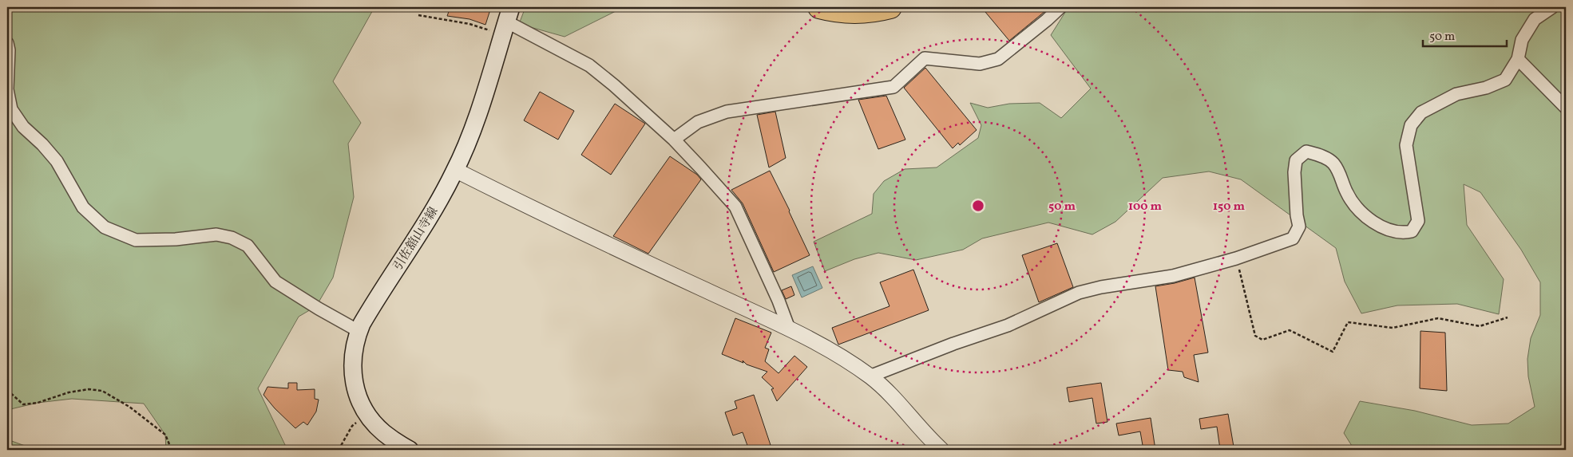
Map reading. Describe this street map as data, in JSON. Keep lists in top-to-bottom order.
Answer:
{
  "streets": {
    "main road": ["引佐舘山寺線"]
  },
  "scale_bar": "50 m",
  "rings": ["50 m", "100 m", "150 m"]
}
